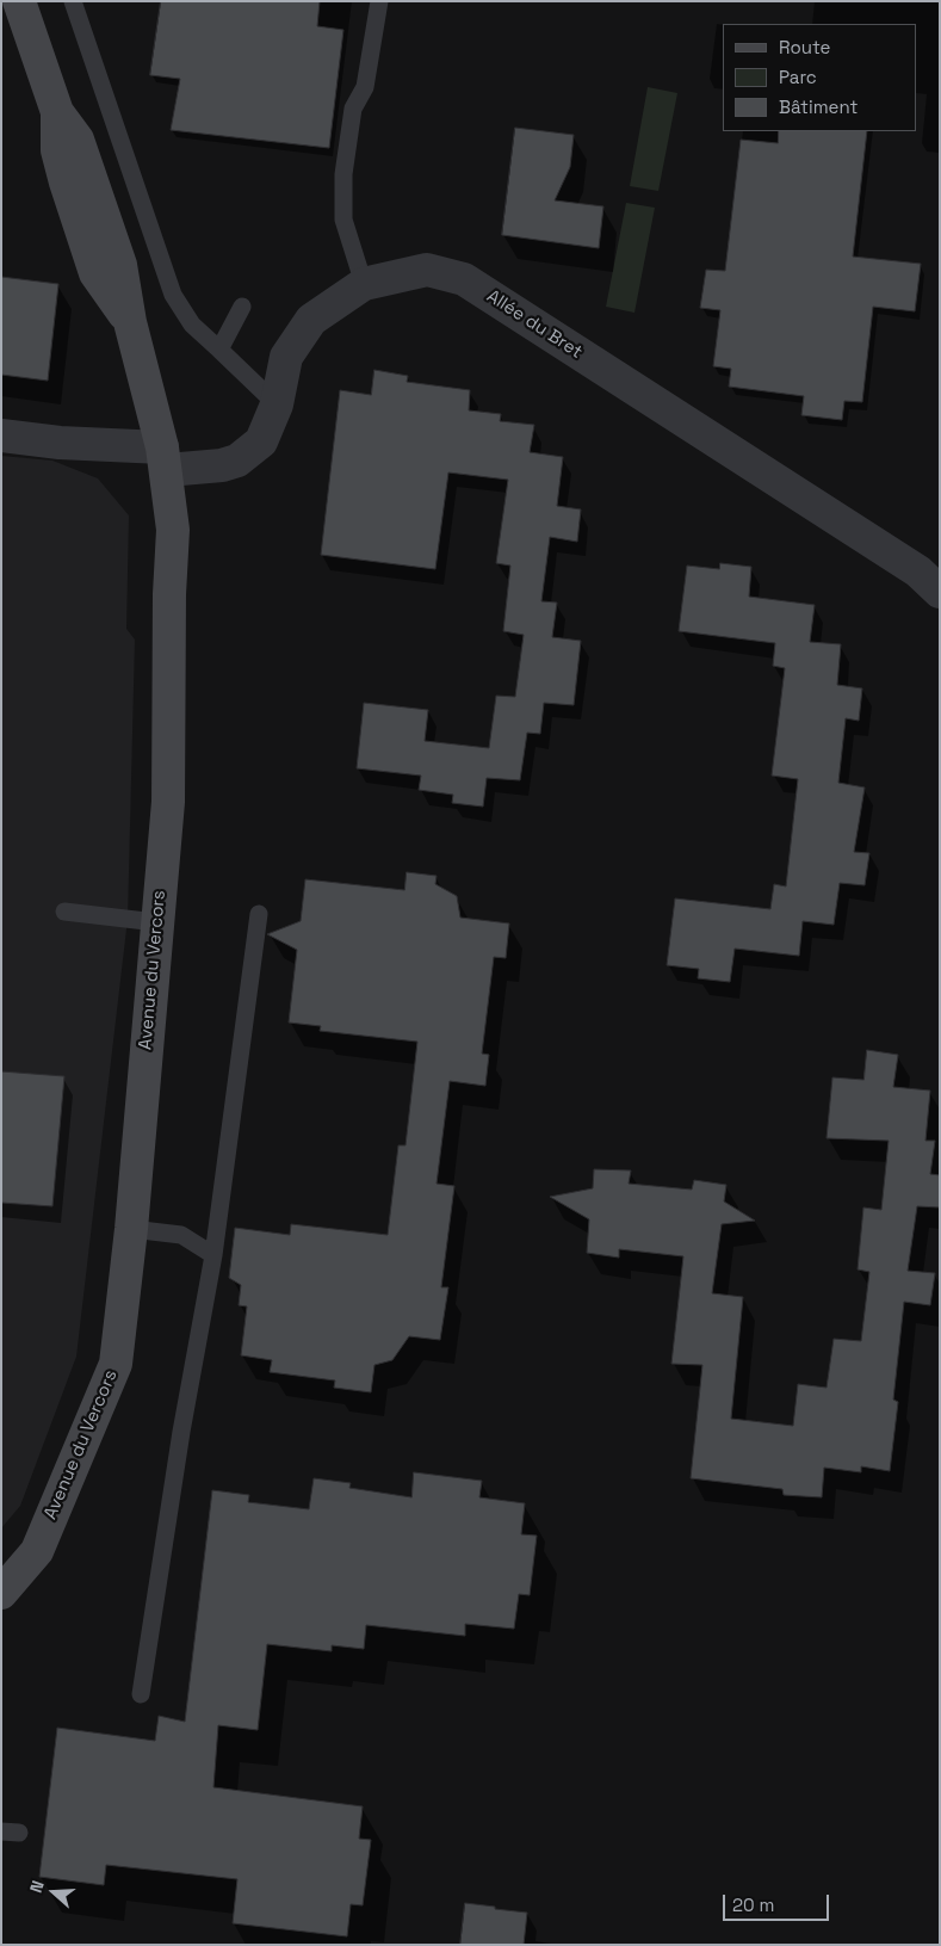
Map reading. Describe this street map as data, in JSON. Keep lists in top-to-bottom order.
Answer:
{
  "streets": {
    "street": ["Allée du Bret", "Avenue du Vercors"]
  },
  "crossings": [
    ["Allée du Bret", "Avenue du Vercors"]
  ],
  "legend": ["Route", "Parc", "Bâtiment"],
  "scale_bar": "20 m",
  "north": "left"
}
